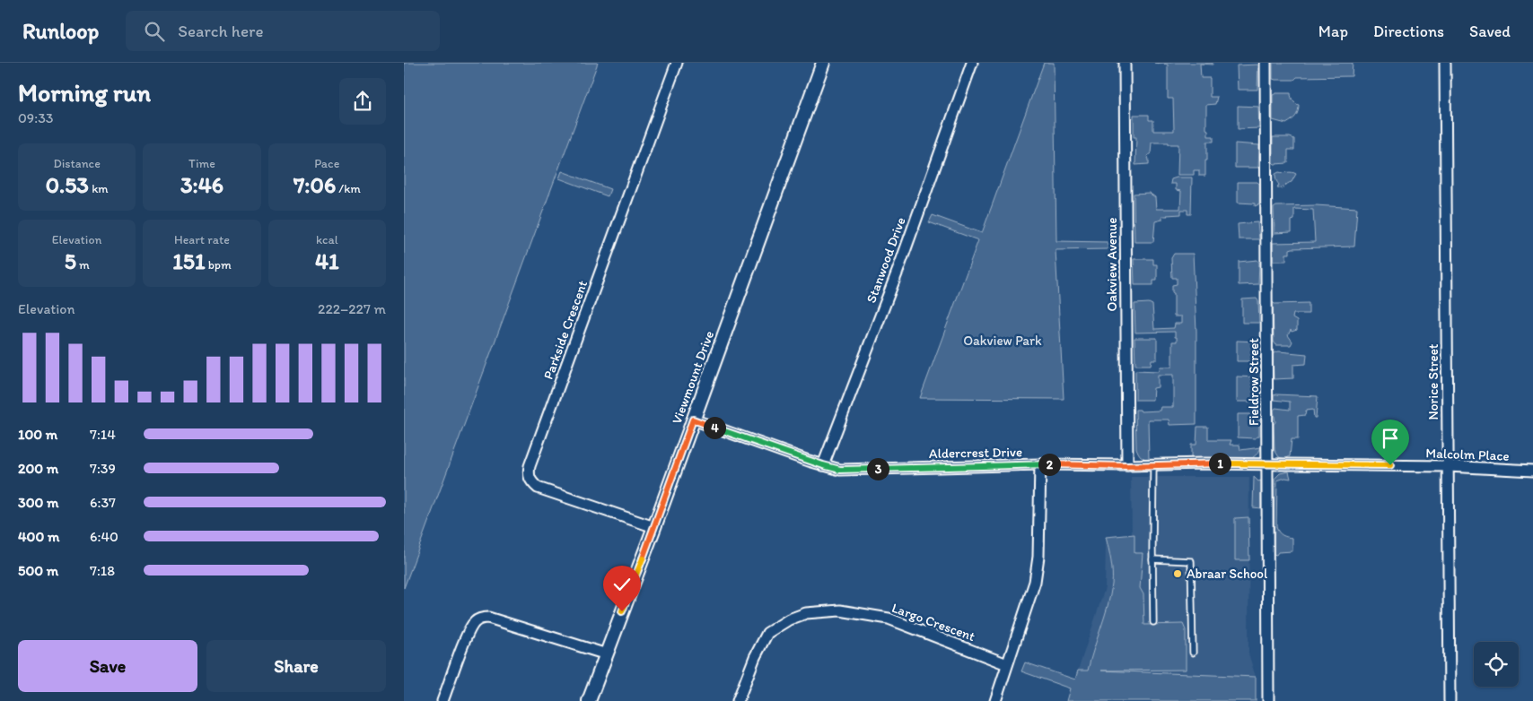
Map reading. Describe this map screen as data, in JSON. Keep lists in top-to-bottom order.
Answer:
{
  "streets": {
    "street": [
      "Stanwood Drive",
      "Oakview Avenue",
      "Parkside Crescent",
      "Viewmount Drive",
      "Fieldrow Street",
      "Norice Street",
      "Aldercrest Drive",
      "Malcolm Place",
      "Largo Crescent"
    ]
  },
  "crossings": [
    ["Stanwood Drive", "Aldercrest Drive"],
    ["Oakview Avenue", "Aldercrest Drive"],
    ["Parkside Crescent", "Viewmount Drive"],
    ["Viewmount Drive", "Aldercrest Drive"],
    ["Fieldrow Street", "Aldercrest Drive"],
    ["Fieldrow Street", "Malcolm Place"],
    ["Norice Street", "Malcolm Place"],
    ["Aldercrest Drive", "Malcolm Place"]
  ],
  "parks": ["Oakview Park"],
  "places": ["Abraar School"],
  "page": {
    "header": "Runloop",
    "search": "Search here",
    "nav": ["Map", "Directions", "Saved"],
    "heading": ["Morning run", "09:33"],
    "stats": [
      ["Distance", "0.53 km"],
      ["Time", "3:46"],
      ["Pace", "7:06 /km"],
      ["Elevation", "5 m"],
      ["Heart rate", "151 bpm"],
      ["kcal", "41"]
    ],
    "chart": ["Elevation", "222–227 m"],
    "list": [
      {
        "name": "100 m",
        "note": "7:14"
      },
      {
        "name": "200 m",
        "note": "7:39"
      },
      {
        "name": "300 m",
        "note": "6:37"
      },
      {
        "name": "400 m",
        "note": "6:40"
      },
      {
        "name": "500 m",
        "note": "7:18"
      }
    ],
    "pins": [
      "4",
      "1",
      "2",
      "3"
    ],
    "buttons": ["Save", "Share"]
  }
}
